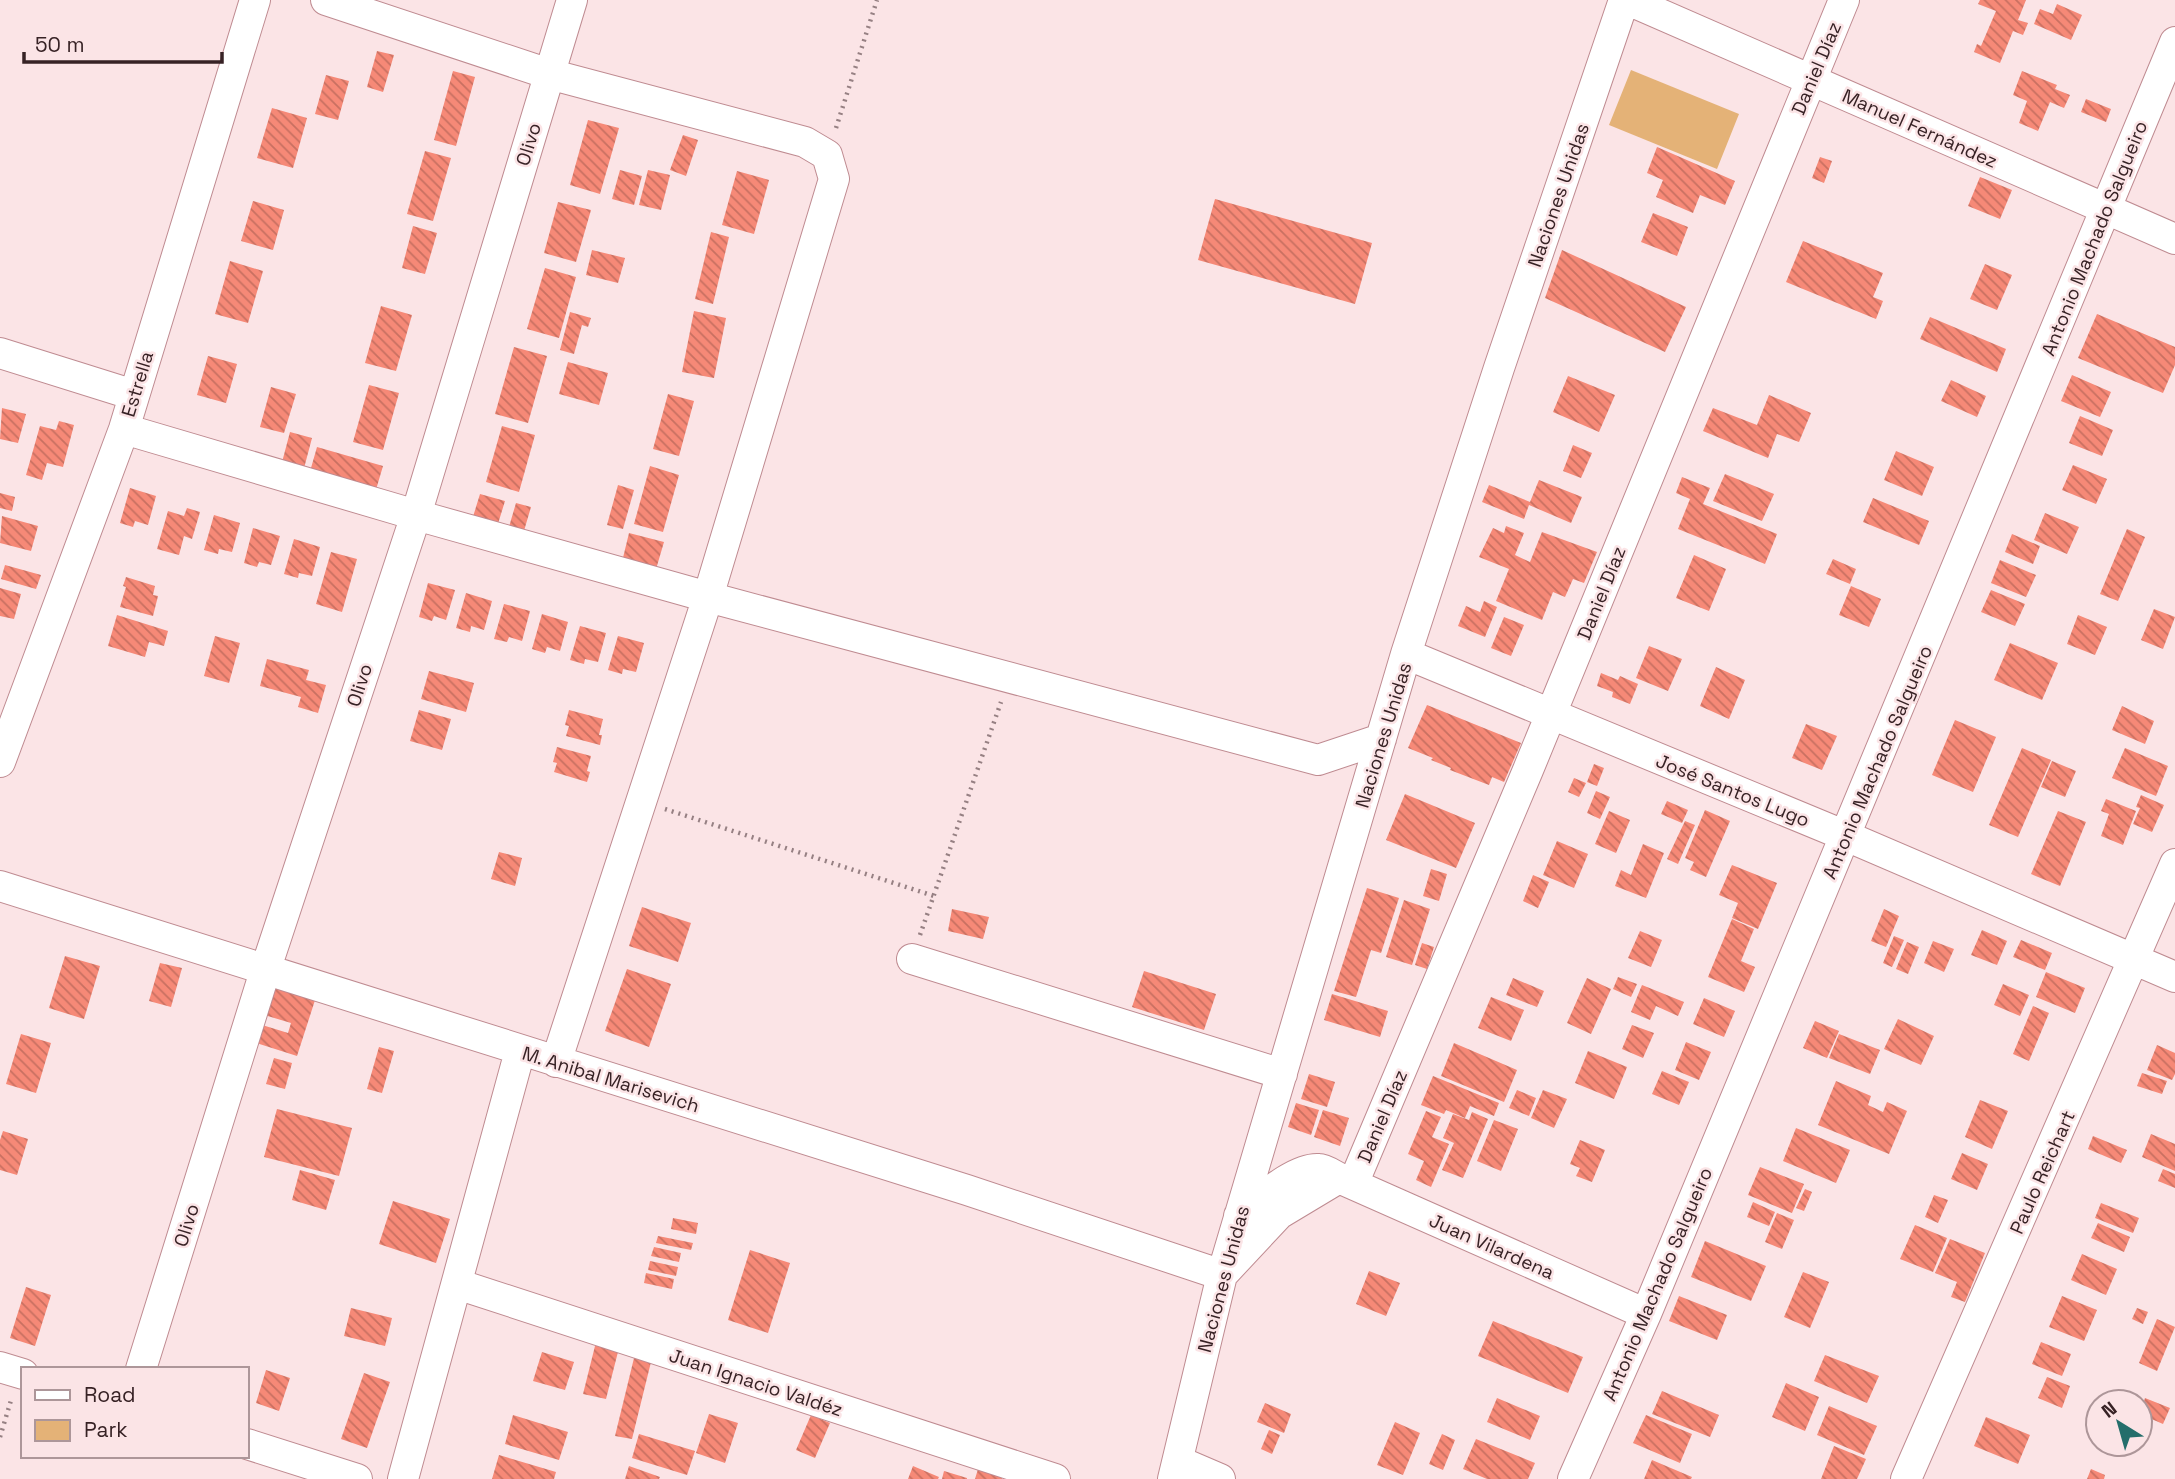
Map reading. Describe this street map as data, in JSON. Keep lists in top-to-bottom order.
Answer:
{
  "streets": {
    "street": [
      "Daniel Díaz",
      "Manuel Fernández",
      "Olivo",
      "Naciones Unidas",
      "Antonio Machado Salgueiro",
      "Estrella",
      "José Santos Lugo",
      "M. Anibal Marisevich",
      "Paulo Reichart",
      "Juan Vilardena",
      "Juan Ignacio Valdéz"
    ]
  },
  "crossings": [
    ["Daniel Díaz", "Manuel Fernández"],
    ["Daniel Díaz", "José Santos Lugo"],
    ["Daniel Díaz", "Juan Vilardena"],
    ["Manuel Fernández", "Naciones Unidas"],
    ["Manuel Fernández", "Antonio Machado Salgueiro"],
    ["Olivo", "M. Anibal Marisevich"],
    ["Naciones Unidas", "José Santos Lugo"],
    ["Naciones Unidas", "M. Anibal Marisevich"],
    ["Naciones Unidas", "Juan Vilardena"],
    ["Antonio Machado Salgueiro", "José Santos Lugo"],
    ["Antonio Machado Salgueiro", "Juan Vilardena"],
    ["José Santos Lugo", "Paulo Reichart"]
  ],
  "legend": ["Road", "Park"],
  "scale_bar": "50 m",
  "north": "top left"
}
